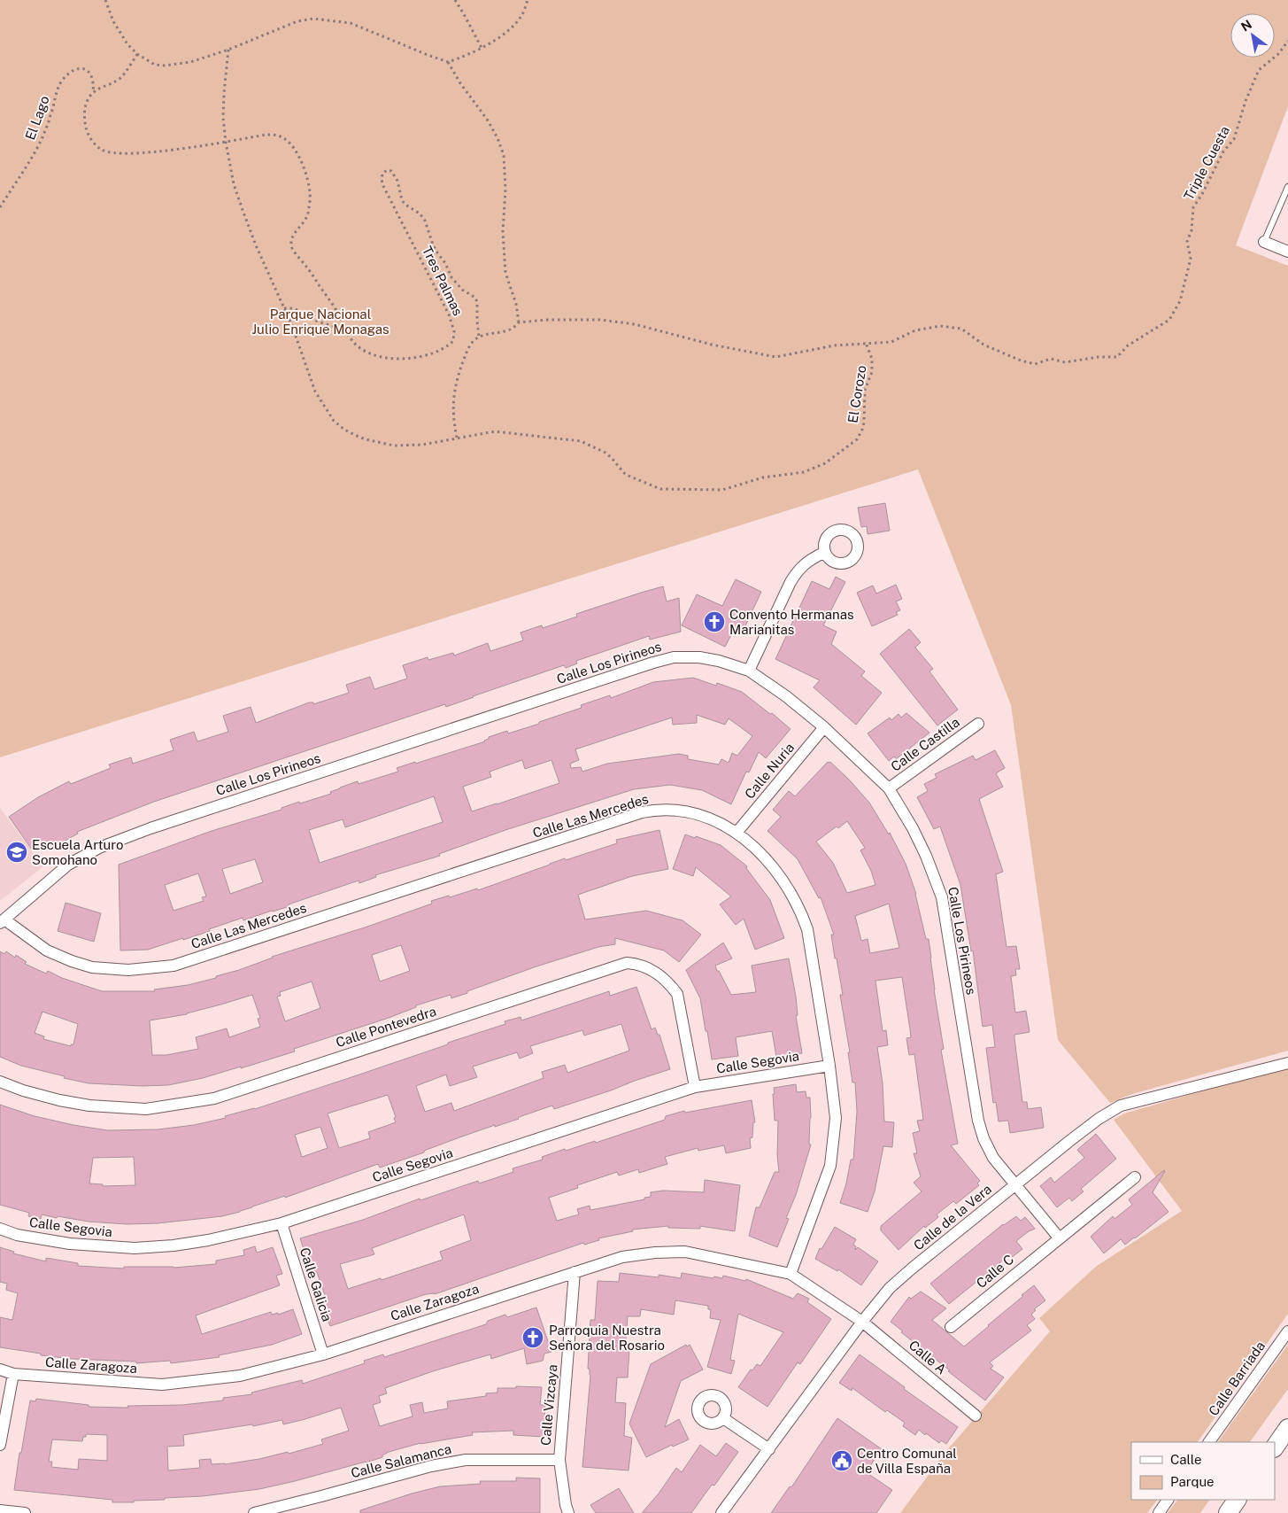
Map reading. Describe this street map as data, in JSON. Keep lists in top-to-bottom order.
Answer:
{
  "streets": {
    "street": [
      "Calle Los Pirineos",
      "Calle Castilla",
      "Calle Nuria",
      "Calle Las Mercedes",
      "Calle Pontevedra",
      "Calle Segovia",
      "Calle de la Vera",
      "Calle C",
      "Calle Galicia",
      "Calle Zaragoza",
      "Calle A",
      "Calle Barriada",
      "Calle Vizcaya",
      "Calle Salamanca"
    ],
    "path": [
      "El Lago",
      "Triple Cuesta",
      "Tres Palmas",
      "El Corozo"
    ]
  },
  "crossings": [
    ["Triple Cuesta", "El Corozo"],
    ["Tres Palmas", "El Corozo"],
    ["Calle Los Pirineos", "Calle Castilla"],
    ["Calle Los Pirineos", "Calle Nuria"],
    ["Calle Los Pirineos", "Calle Las Mercedes"],
    ["Calle Los Pirineos", "Calle de la Vera"],
    ["Calle Nuria", "Calle Las Mercedes"],
    ["Calle Las Mercedes", "Calle Segovia"],
    ["Calle Las Mercedes", "Calle Zaragoza"],
    ["Calle Pontevedra", "Calle Segovia"],
    ["Calle Segovia", "Calle Galicia"],
    ["Calle de la Vera", "Calle Zaragoza"],
    ["Calle de la Vera", "Calle A"],
    ["Calle Galicia", "Calle Zaragoza"],
    ["Calle Zaragoza", "Calle A"],
    ["Calle Zaragoza", "Calle Vizcaya"],
    ["Calle Vizcaya", "Calle Salamanca"]
  ],
  "parks": ["Parque Nacional Julio Enrique Monagas"],
  "places": {
    "church": ["Convento Hermanas Marianitas", "Parroquia Nuestra Señora del Rosario"],
    "school or university": ["Escuela Arturo Somohano"],
    "public building": ["Centro Comunal de Villa España"]
  },
  "legend": ["Calle", "Parque"],
  "north": "top left"
}
